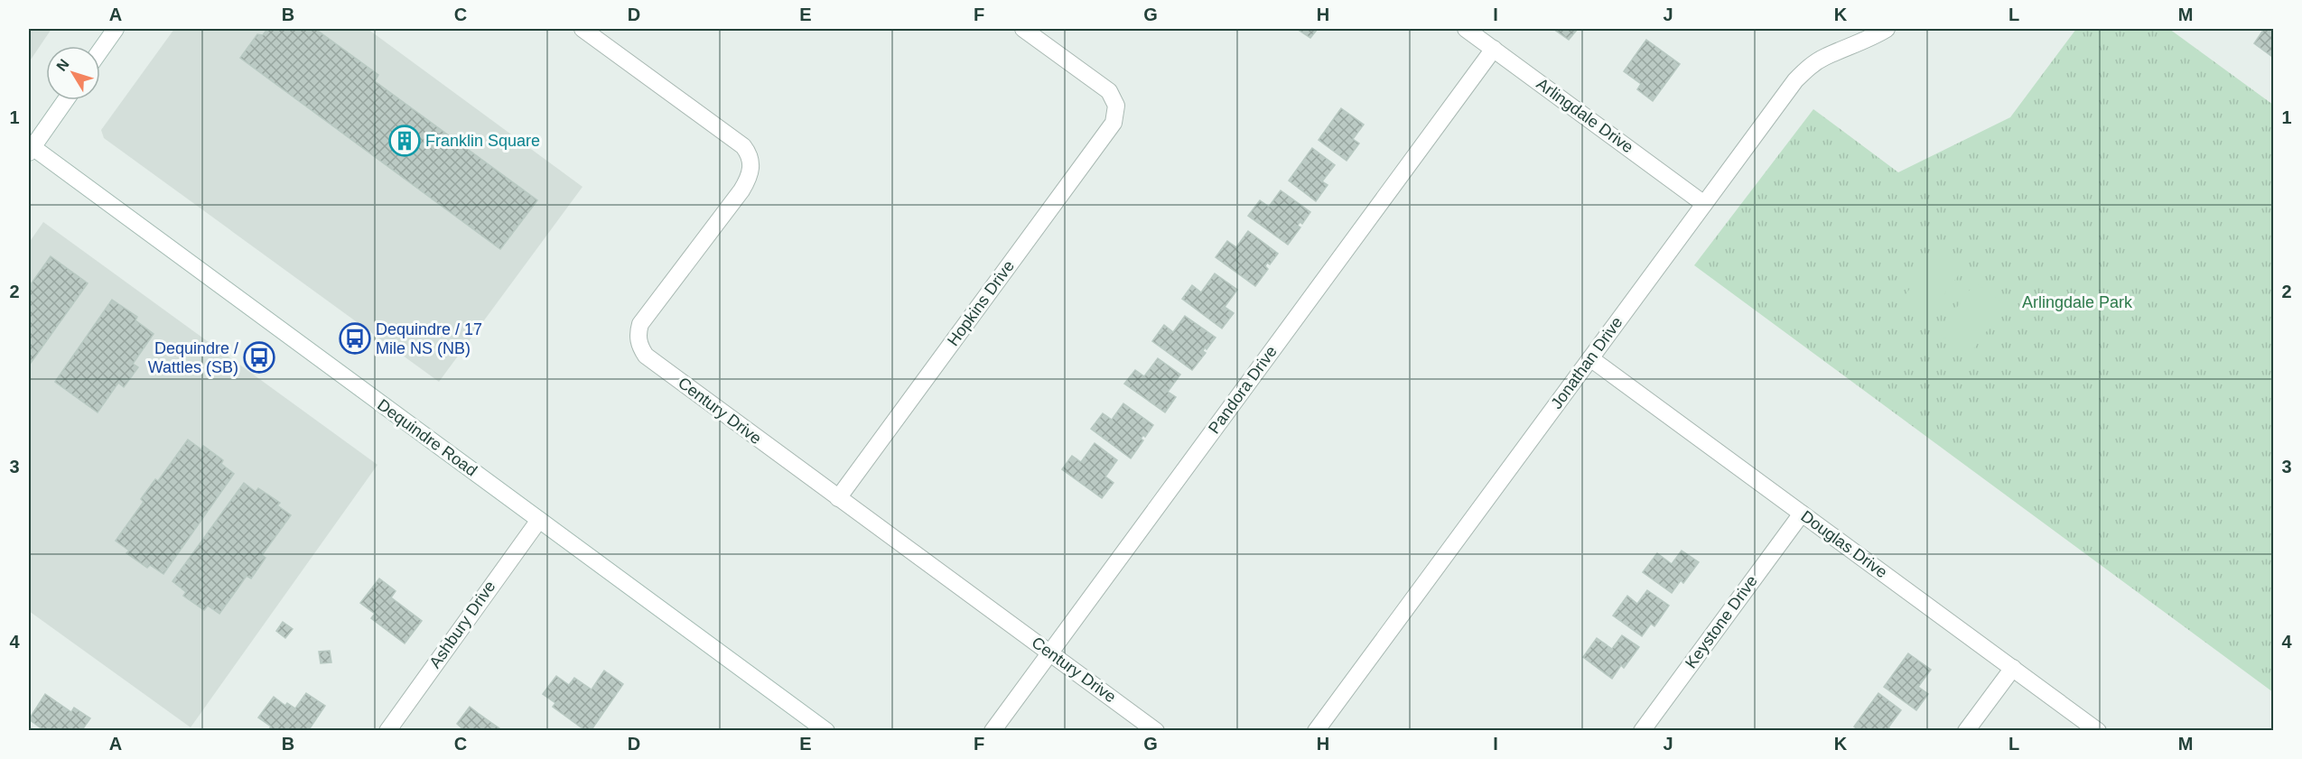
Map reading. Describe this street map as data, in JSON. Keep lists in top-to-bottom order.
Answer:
{
  "streets": {
    "street": [
      "Arlingdale Drive",
      "Hopkins Drive",
      "Jonathan Drive",
      "Pandora Drive",
      "Century Drive",
      "Dequindre Road",
      "Douglas Drive",
      "Keystone Drive",
      "Ashbury Drive"
    ]
  },
  "crossings": [
    ["Arlingdale Drive", "Jonathan Drive"],
    ["Arlingdale Drive", "Pandora Drive"],
    ["Hopkins Drive", "Century Drive"],
    ["Jonathan Drive", "Douglas Drive"],
    ["Pandora Drive", "Century Drive"],
    ["Dequindre Road", "Ashbury Drive"],
    ["Douglas Drive", "Keystone Drive"]
  ],
  "parks": ["Arlingdale Park"],
  "places": {
    "building": ["Franklin Square"],
    "bus stop": ["Dequindre / 17 Mile NS (NB)", "Dequindre / Wattles (SB)"]
  },
  "north": "top left",
  "grid": {
    "columns": [
      "A",
      "B",
      "C",
      "D",
      "E",
      "F",
      "G",
      "H",
      "I",
      "J",
      "K",
      "L",
      "M"
    ],
    "rows": [
      "1",
      "2",
      "3",
      "4"
    ]
  }
}
